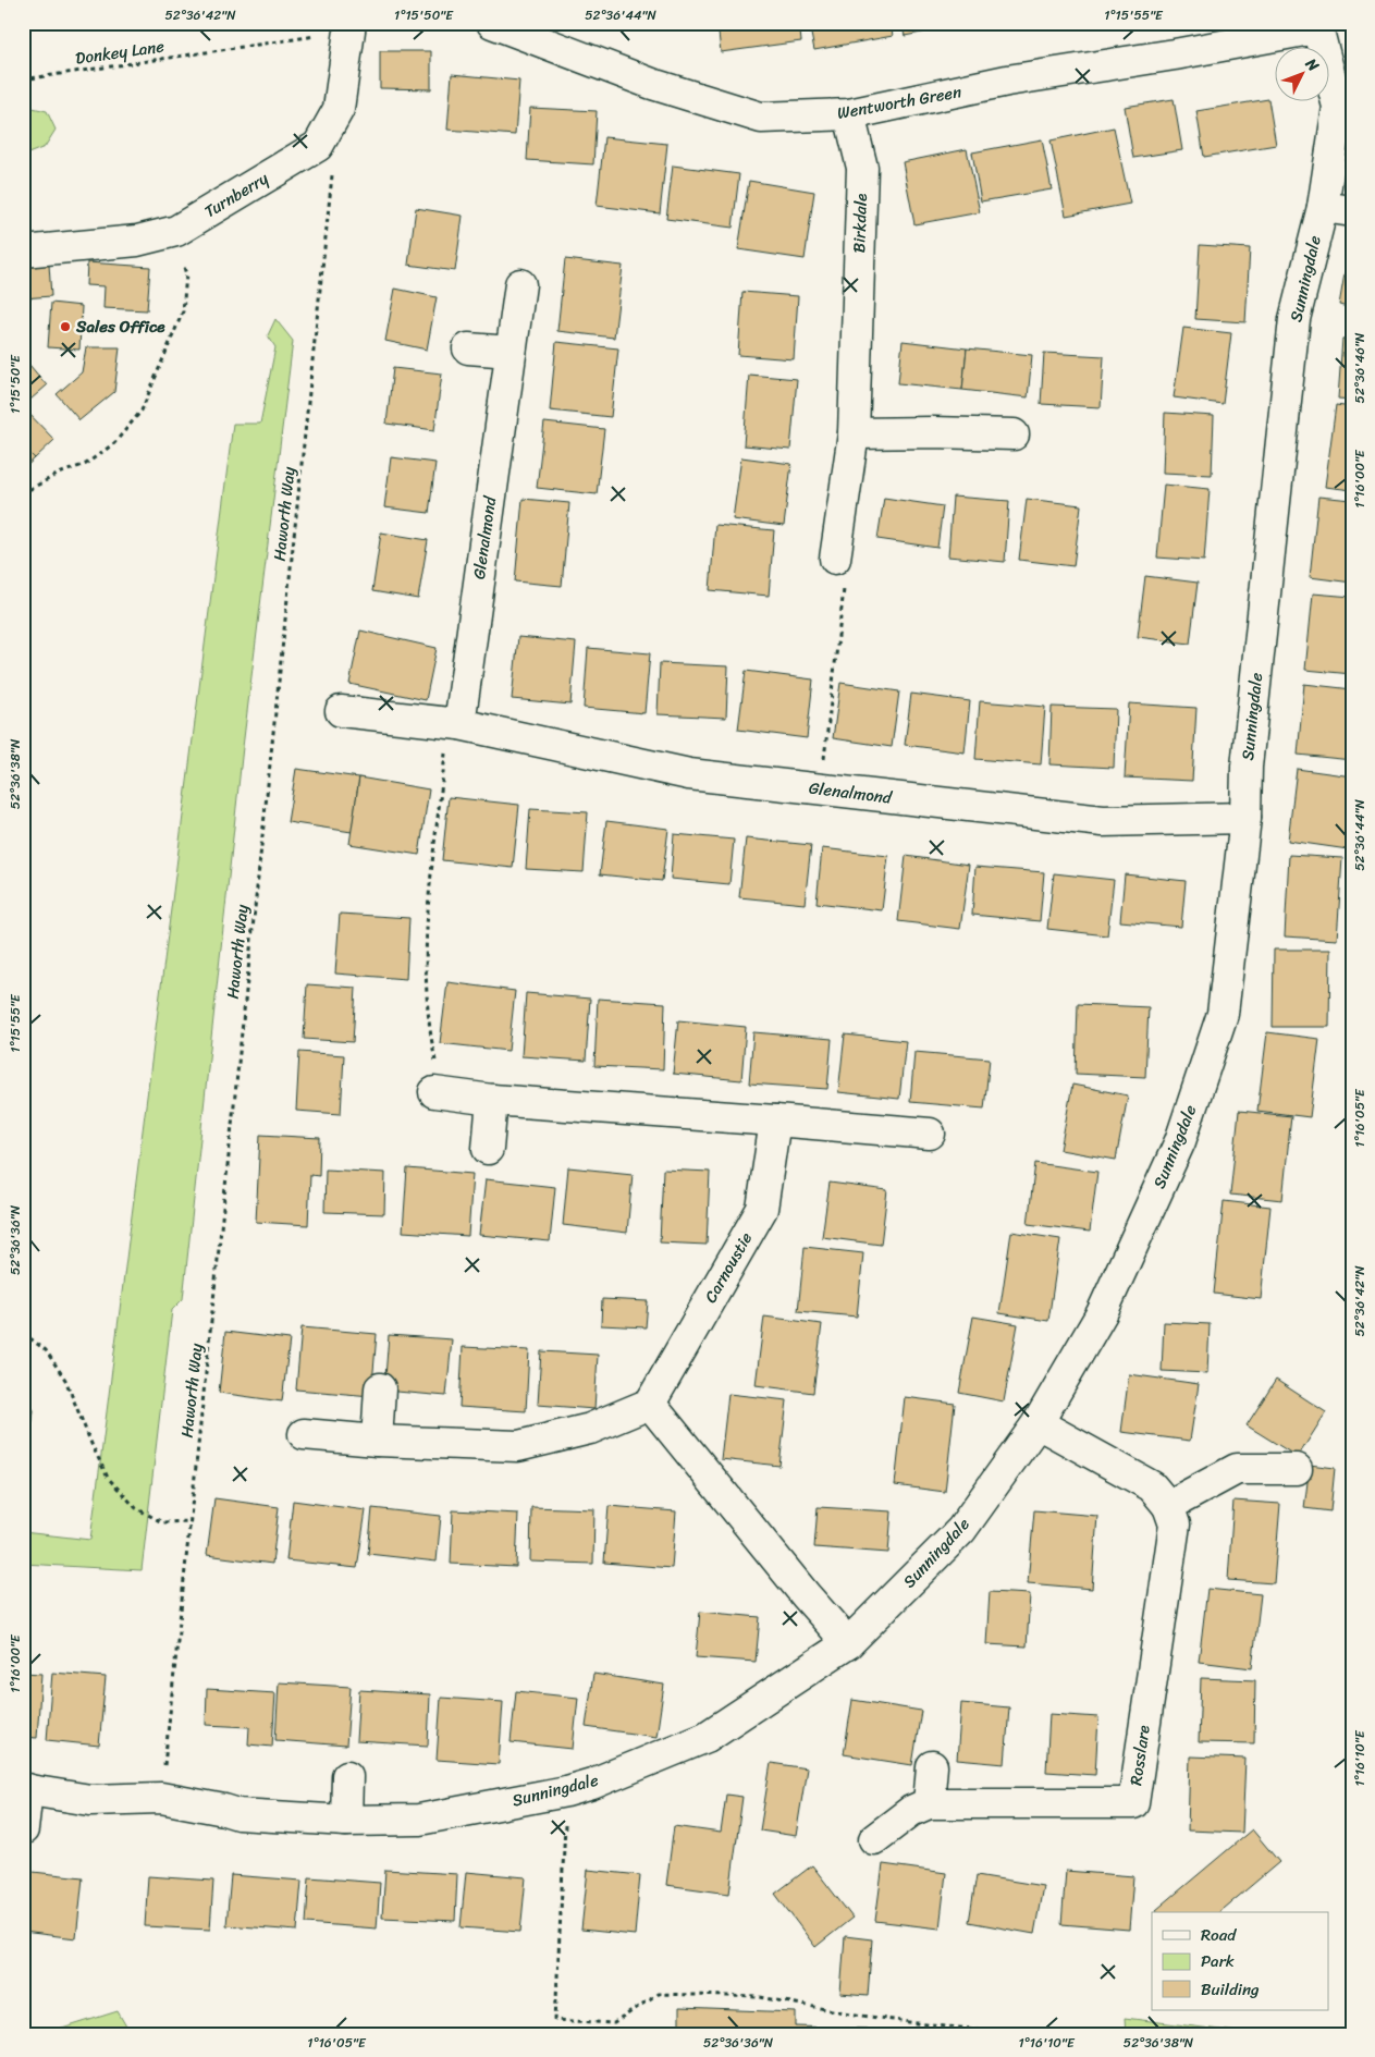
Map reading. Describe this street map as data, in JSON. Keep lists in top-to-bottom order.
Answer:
{
  "streets": {
    "street": [
      "Wentworth Green",
      "Turnberry",
      "Birkdale",
      "Sunningdale",
      "Glenalmond",
      "Carnoustie",
      "Rosslare"
    ],
    "path": ["Donkey Lane", "Haworth Way"]
  },
  "crossings": [
    ["Donkey Lane", "Turnberry"],
    ["Wentworth Green", "Birkdale"],
    ["Wentworth Green", "Sunningdale"],
    ["Sunningdale", "Haworth Way"],
    ["Sunningdale", "Glenalmond"],
    ["Sunningdale", "Rosslare"]
  ],
  "places": ["Sales Office"],
  "legend": ["Road", "Park", "Building"],
  "north": "top right",
  "coordinates": [
    "52°36'42\"N",
    "1°15'50\"E",
    "52°36'44\"N",
    "1°15'55\"E",
    "52°36'46\"N",
    "1°16'00\"E",
    "52°36'38\"N",
    "1°16'05\"E",
    "52°36'36\"N",
    "1°16'10\"E"
  ]
}
